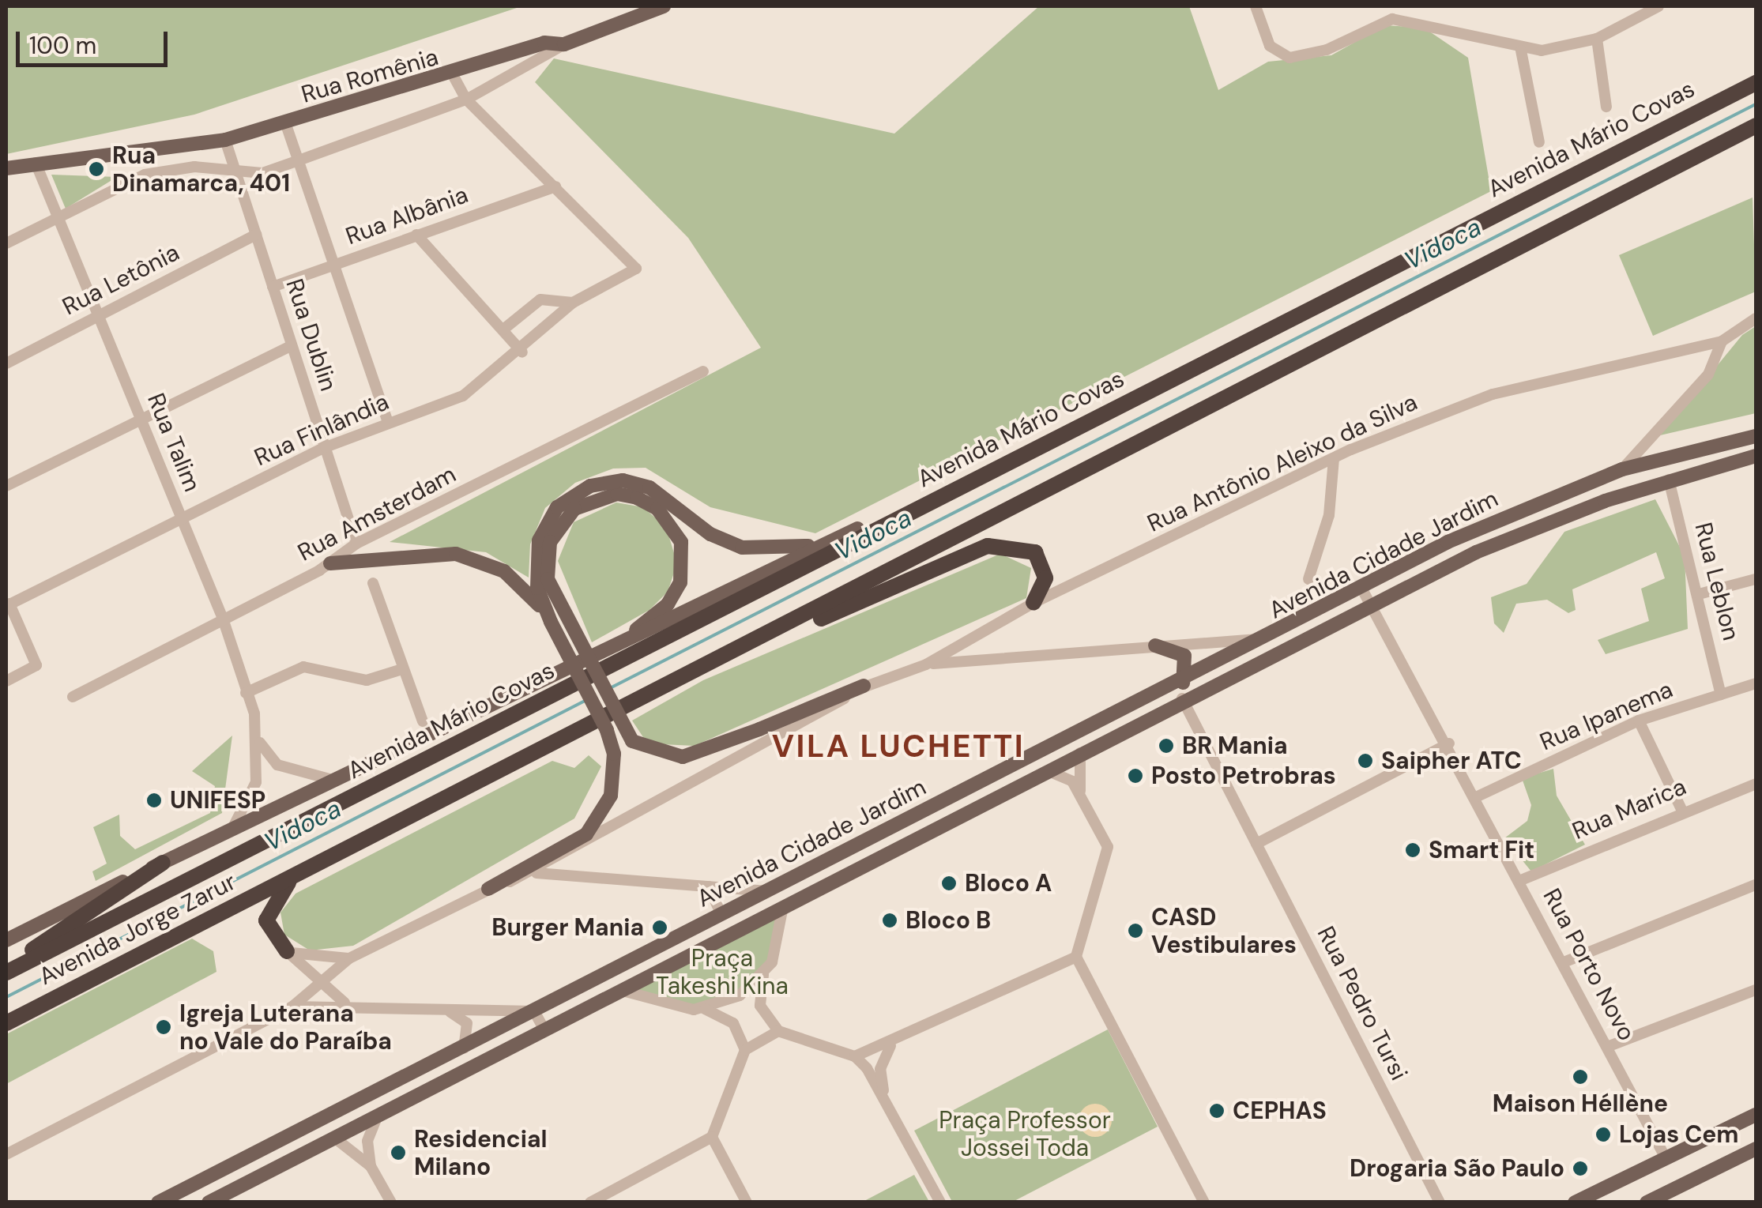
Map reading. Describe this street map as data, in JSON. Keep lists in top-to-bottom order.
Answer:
{
  "streets": {
    "highway": ["Avenida Mário Covas", "Avenida Jorge Zarur"],
    "main road": ["Rua Romênia", "Avenida Cidade Jardim"],
    "street": [
      "Rua Albânia",
      "Rua Letônia",
      "Rua Dublin",
      "Rua Finlândia",
      "Rua Talim",
      "Rua Antônio Aleixo da Silva",
      "Rua Amsterdam",
      "Rua Leblon",
      "Rua Ipanema",
      "Rua Marica",
      "Rua Porto Novo",
      "Rua Pedro Tursi"
    ]
  },
  "crossings": [
    ["Rua Romênia", "Rua Albânia"],
    ["Rua Romênia", "Rua Dublin"],
    ["Rua Romênia", "Rua Finlândia"],
    ["Rua Romênia", "Rua Talim"],
    ["Avenida Mário Covas", "Avenida Jorge Zarur"],
    ["Rua Albânia", "Rua Dublin"],
    ["Rua Letônia", "Rua Dublin"],
    ["Rua Letônia", "Rua Talim"],
    ["Rua Dublin", "Rua Finlândia"],
    ["Rua Dublin", "Rua Amsterdam"],
    ["Rua Finlândia", "Rua Talim"],
    ["Rua Talim", "Rua Amsterdam"],
    ["Avenida Cidade Jardim", "Rua Leblon"],
    ["Avenida Cidade Jardim", "Rua Porto Novo"],
    ["Avenida Cidade Jardim", "Rua Pedro Tursi"],
    ["Rua Leblon", "Rua Ipanema"],
    ["Rua Ipanema", "Rua Porto Novo"],
    ["Rua Marica", "Rua Porto Novo"]
  ],
  "districts": ["VILA LUCHETTI"],
  "water": ["Vidoca"],
  "parks": ["Praça Takeshi Kina", "Praça Professor Jossei Toda"],
  "places": [
    "Rua Dinamarca, 401",
    "BR Mania",
    "Saipher ATC",
    "Posto Petrobras",
    "UNIFESP",
    "Smart Fit",
    "Bloco A",
    "Bloco B",
    "Burger Mania",
    "CASD Vestibulares",
    "Igreja Luterana no Vale do Paraíba",
    "Maison Héllène",
    "CEPHAS",
    "Lojas Cem",
    "Residencial Milano",
    "Drogaria São Paulo"
  ],
  "scale_bar": "100 m"
}
